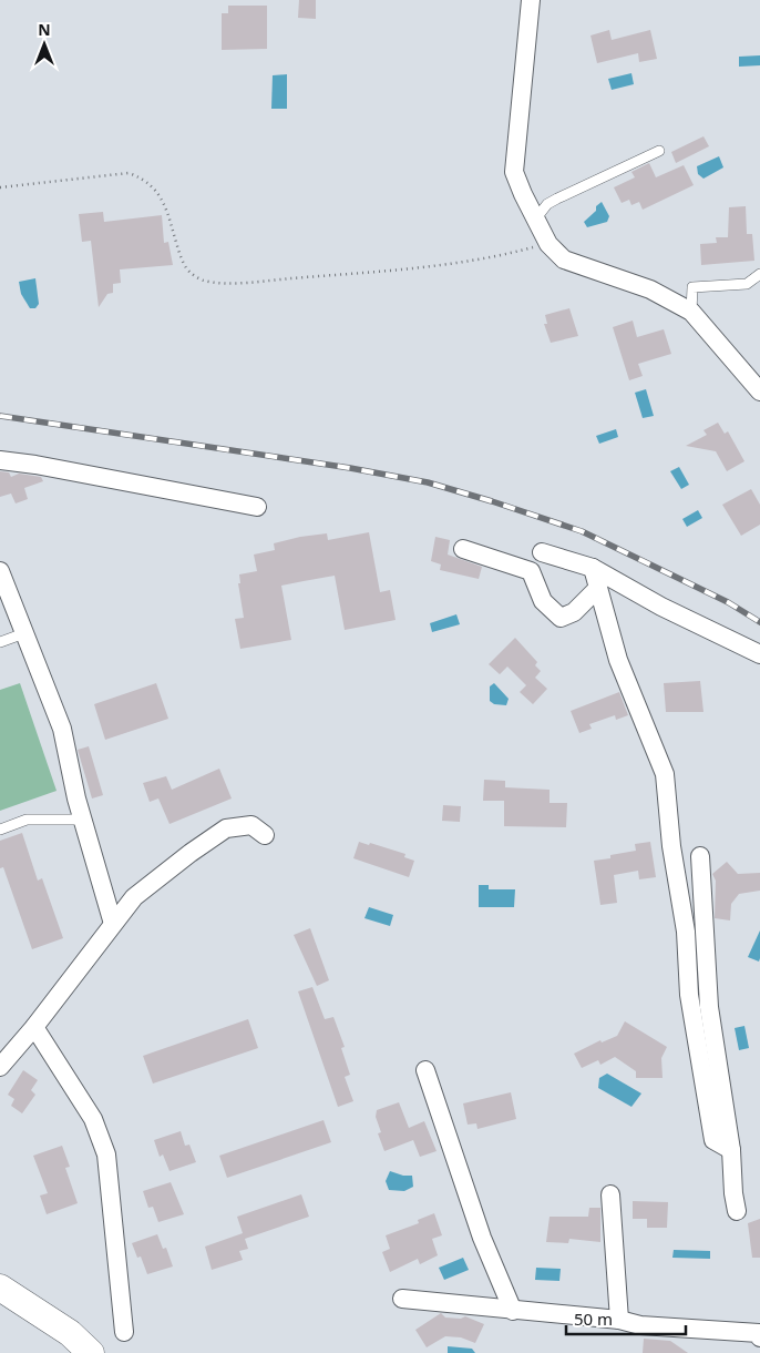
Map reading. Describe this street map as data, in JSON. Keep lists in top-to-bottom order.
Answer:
{
  "scale_bar": "50 m",
  "north": "top"
}
